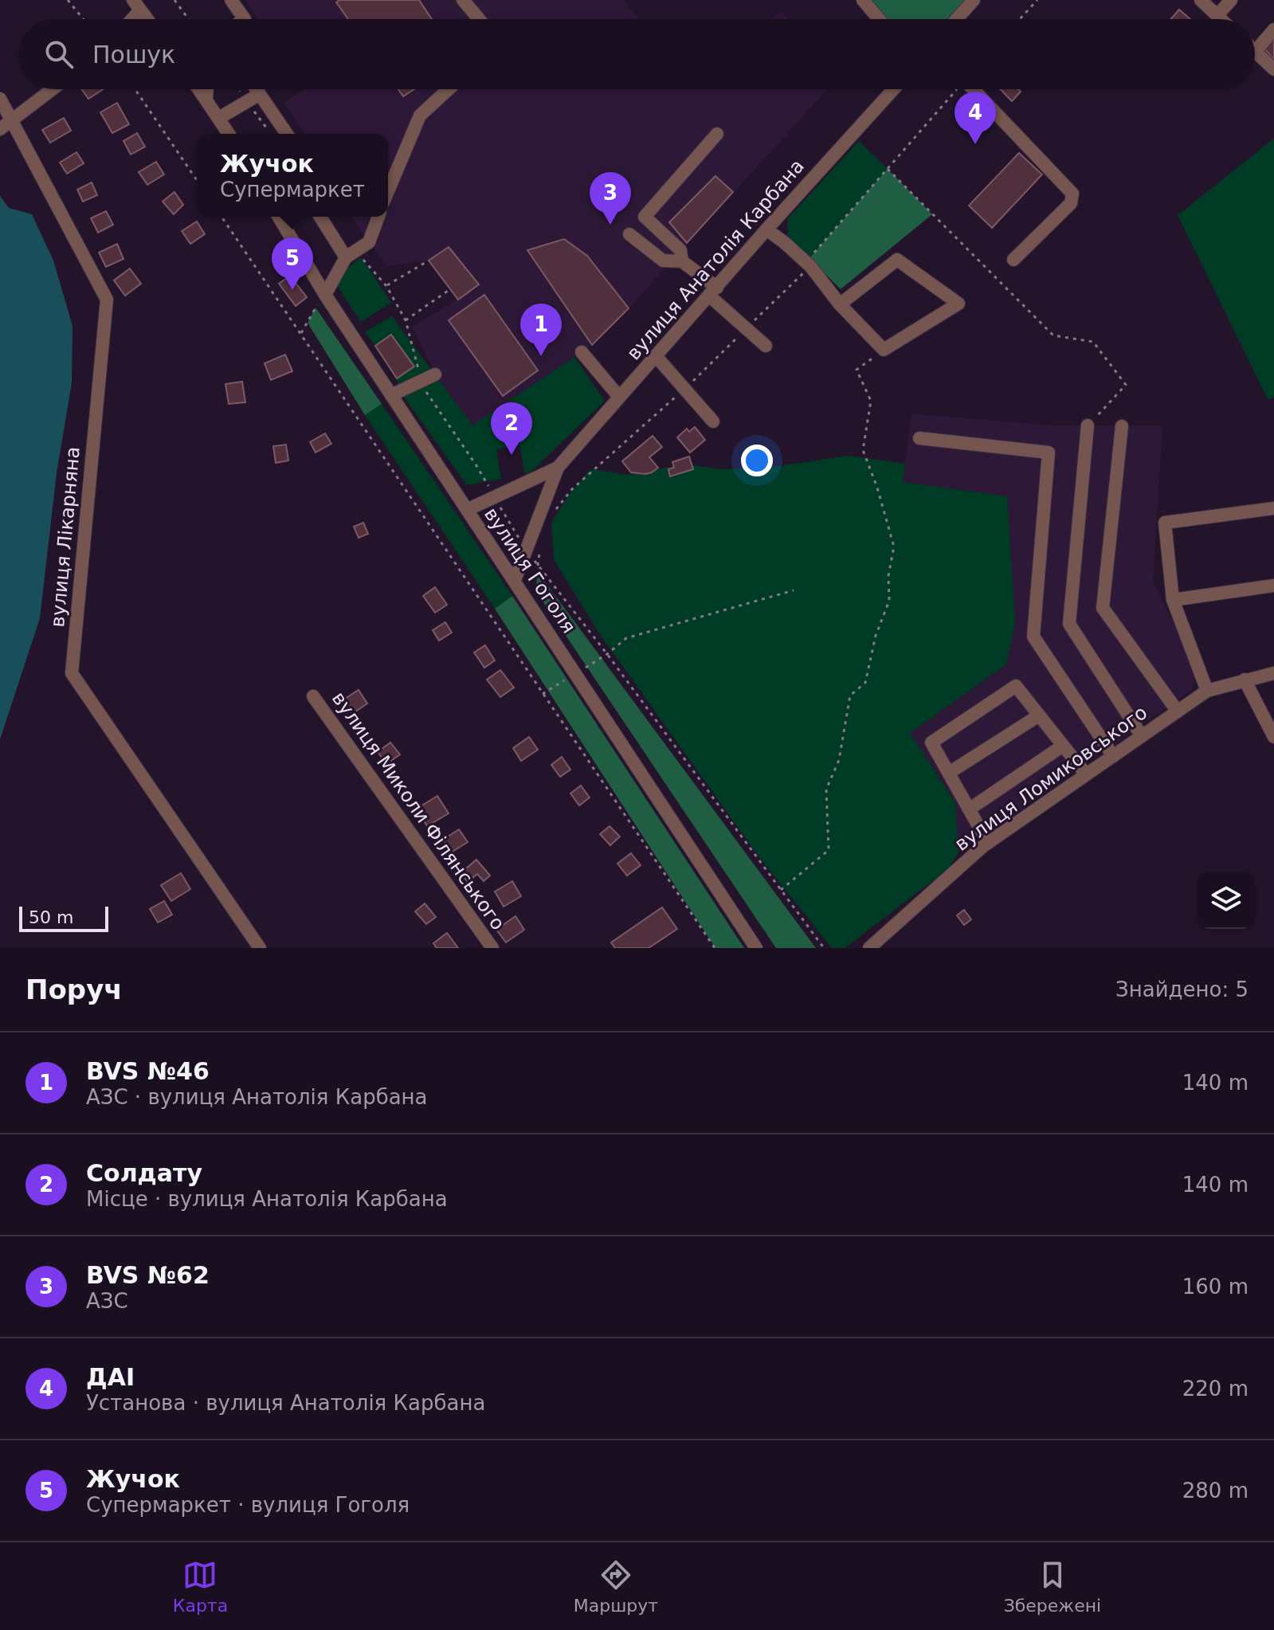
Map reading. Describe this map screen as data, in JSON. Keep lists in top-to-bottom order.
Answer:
{
  "streets": {
    "street": [
      "вулиця Анатолія Карбана",
      "вулиця Лікарняна",
      "вулиця Гоголя",
      "вулиця Ломиковського",
      "вулиця Миколи Філянського"
    ]
  },
  "scale_bar": "50 m",
  "page": {
    "search": "Пошук",
    "pins": [
      "4",
      "3",
      "5",
      "1",
      "2"
    ],
    "popup": ["Жучок", "Супермаркет"],
    "scale": "50 m",
    "heading": ["Поруч", "Знайдено: 5"],
    "list": [
      {
        "mark": "1",
        "name": "BVS №46",
        "note": "АЗС · вулиця Анатолія Карбана",
        "value": "140 m"
      },
      {
        "mark": "2",
        "name": "Солдату",
        "note": "Місце · вулиця Анатолія Карбана",
        "value": "140 m"
      },
      {
        "mark": "3",
        "name": "BVS №62",
        "note": "АЗС",
        "value": "160 m"
      },
      {
        "mark": "4",
        "name": "ДАІ",
        "note": "Установа · вулиця Анатолія Карбана",
        "value": "220 m"
      },
      {
        "mark": "5",
        "name": "Жучок",
        "note": "Супермаркет · вулиця Гоголя",
        "value": "280 m"
      }
    ],
    "nav": ["Карта", "Маршрут", "Збережені"]
  }
}
